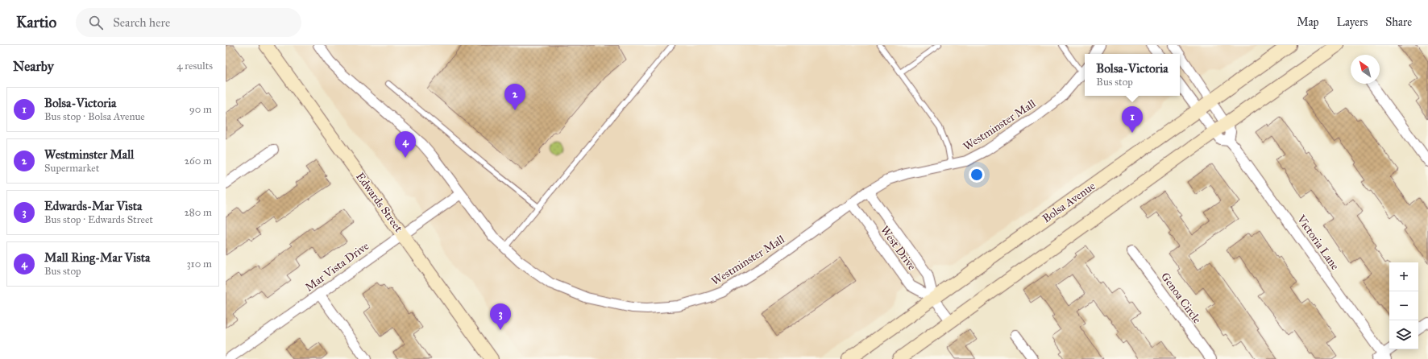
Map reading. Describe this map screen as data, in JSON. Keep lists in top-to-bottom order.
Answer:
{
  "streets": {
    "main road": ["Edwards Street", "Bolsa Avenue"],
    "street": [
      "Westminster Mall",
      "Victoria Lane",
      "West Drive",
      "Mar Vista Drive",
      "Genoa Circle"
    ]
  },
  "crossings": [
    ["Westminster Mall", "West Drive"],
    ["Westminster Mall", "Mar Vista Drive"],
    ["Edwards Street", "Mar Vista Drive"],
    ["Bolsa Avenue", "Victoria Lane"],
    ["Bolsa Avenue", "West Drive"]
  ],
  "north": "top left",
  "page": {
    "header": "Kartio",
    "search": "Search here",
    "nav": ["Map", "Layers", "Share"],
    "heading": ["Nearby", "4 results"],
    "popup": ["Bolsa-Victoria", "Bus stop"],
    "pins": [
      "2",
      "1",
      "4",
      "3"
    ],
    "list": [
      {
        "mark": "1",
        "name": "Bolsa-Victoria",
        "note": "Bus stop · Bolsa Avenue",
        "value": "90 m"
      },
      {
        "mark": "2",
        "name": "Westminster Mall",
        "note": "Supermarket",
        "value": "260 m"
      },
      {
        "mark": "3",
        "name": "Edwards-Mar Vista",
        "note": "Bus stop · Edwards Street",
        "value": "280 m"
      },
      {
        "mark": "4",
        "name": "Mall Ring-Mar Vista",
        "note": "Bus stop",
        "value": "310 m"
      }
    ],
    "map_buttons": ["+", "−"]
  }
}
